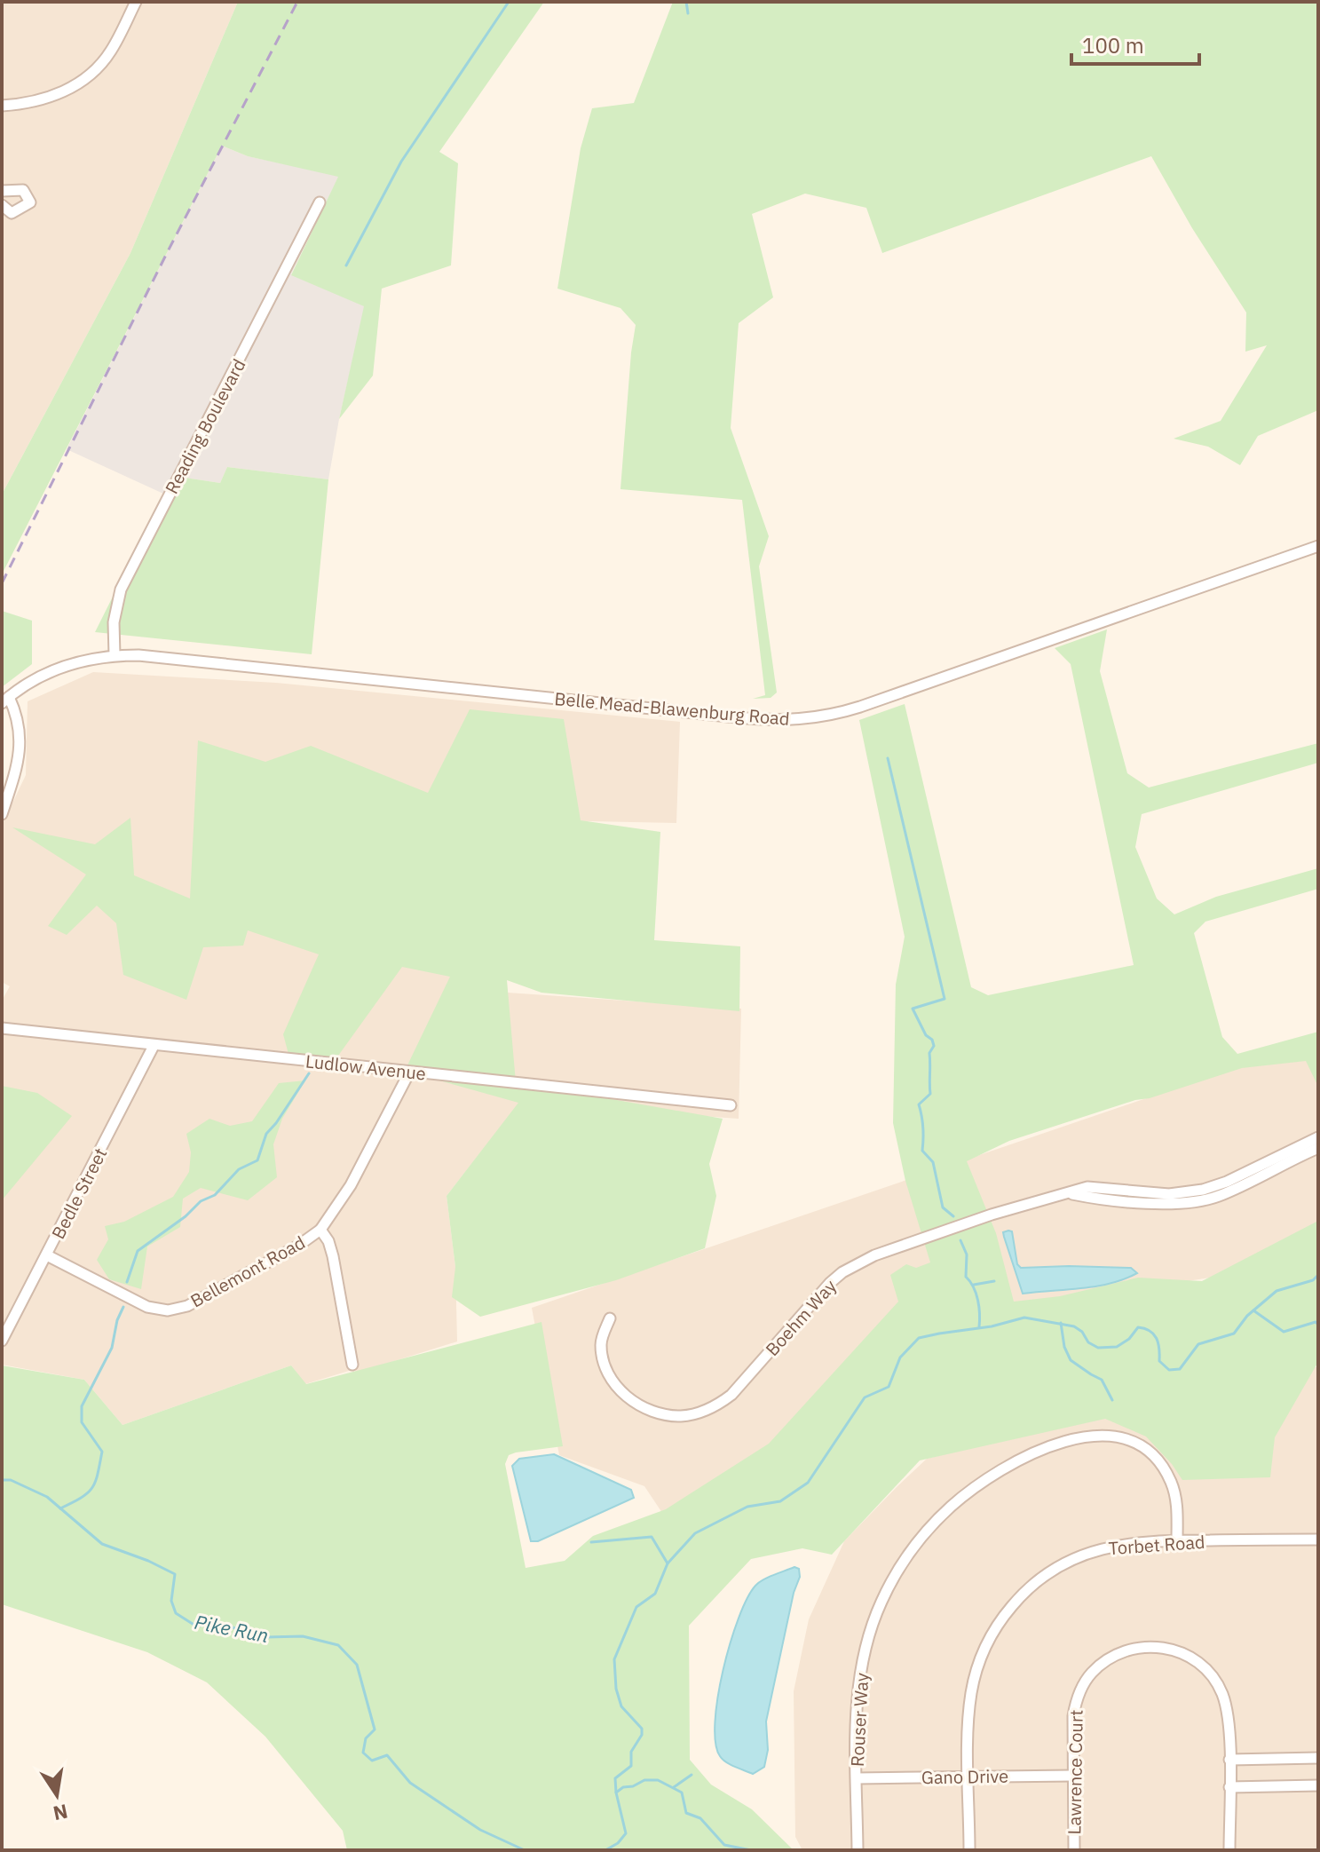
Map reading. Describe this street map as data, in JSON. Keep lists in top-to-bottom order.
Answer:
{
  "streets": {
    "street": [
      "Reading Boulevard",
      "Belle Mead-Blawenburg Road",
      "Ludlow Avenue",
      "Bedle Street",
      "Bellemont Road",
      "Boehm Way",
      "Torbet Road",
      "Rouser Way",
      "Lawrence Court",
      "Gano Drive"
    ]
  },
  "crossings": [
    ["Reading Boulevard", "Belle Mead-Blawenburg Road"],
    ["Ludlow Avenue", "Bedle Street"],
    ["Ludlow Avenue", "Bellemont Road"],
    ["Bedle Street", "Bellemont Road"],
    ["Torbet Road", "Rouser Way"],
    ["Torbet Road", "Gano Drive"],
    ["Rouser Way", "Gano Drive"],
    ["Lawrence Court", "Gano Drive"]
  ],
  "water": ["Pike Run"],
  "scale_bar": "100 m",
  "north": "bottom"
}
